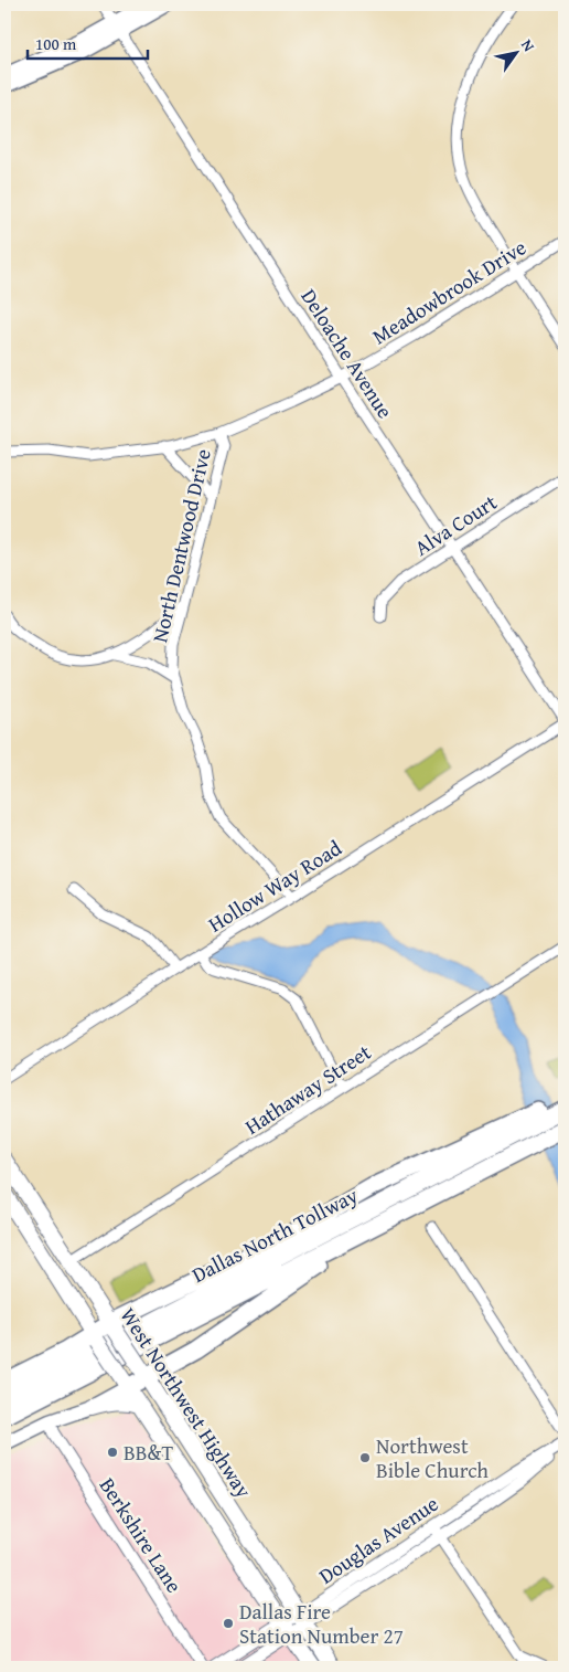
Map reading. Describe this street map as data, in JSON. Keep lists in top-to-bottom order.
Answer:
{
  "streets": {
    "highway": ["Dallas North Tollway"],
    "main road": ["West Northwest Highway"],
    "street": [
      "Meadowbrook Drive",
      "Deloache Avenue",
      "Alva Court",
      "North Dentwood Drive",
      "Hollow Way Road",
      "Hathaway Street",
      "Berkshire Lane",
      "Douglas Avenue"
    ]
  },
  "crossings": [
    ["Meadowbrook Drive", "Deloache Avenue"],
    ["Meadowbrook Drive", "North Dentwood Drive"],
    ["Deloache Avenue", "Alva Court"],
    ["Deloache Avenue", "Hollow Way Road"],
    ["North Dentwood Drive", "Hollow Way Road"],
    ["Hathaway Street", "West Northwest Highway"],
    ["West Northwest Highway", "Douglas Avenue"]
  ],
  "places": ["BB&T", "Northwest Bible Church", "Dallas Fire Station Number 27"],
  "scale_bar": "100 m",
  "north": "top right"
}
